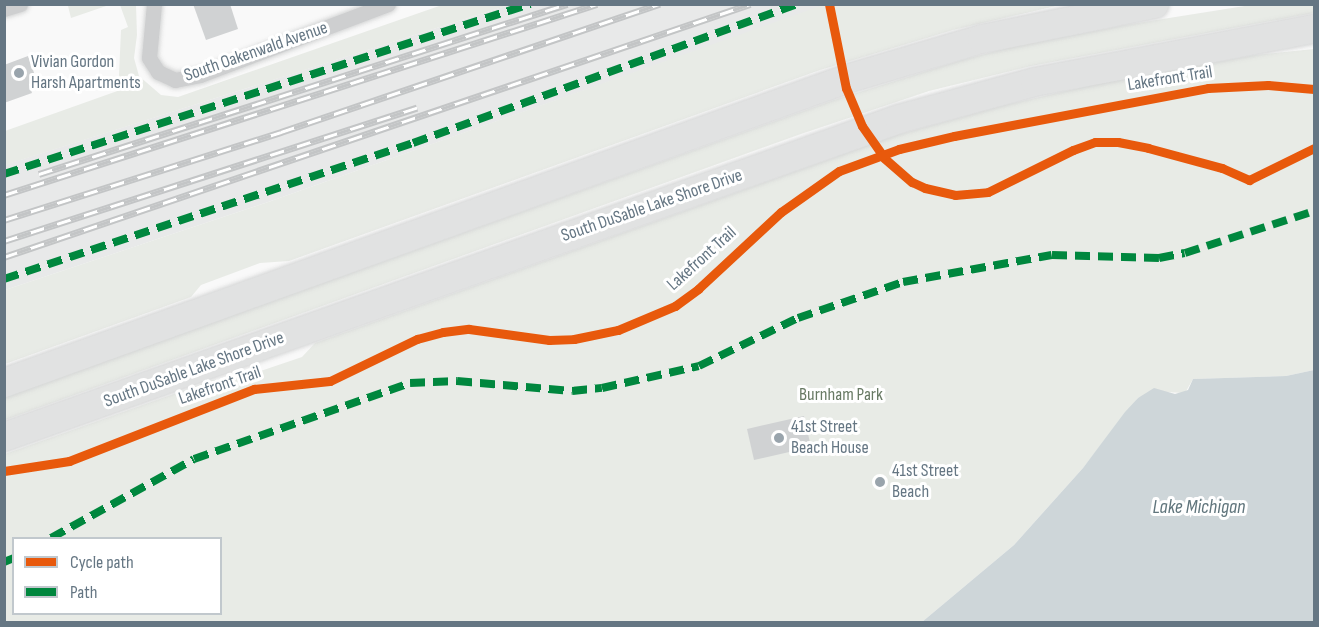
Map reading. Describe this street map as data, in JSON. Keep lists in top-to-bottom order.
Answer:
{
  "streets": {
    "highway": ["South DuSable Lake Shore Drive"],
    "street": ["South Oakenwald Avenue"],
    "cycle path": ["Lakefront Trail"]
  },
  "water": ["Lake Michigan"],
  "parks": ["Burnham Park"],
  "places": ["Vivian Gordon Harsh Apartments", "41st Street Beach House", "41st Street Beach"],
  "legend": ["Cycle path", "Path"]
}
